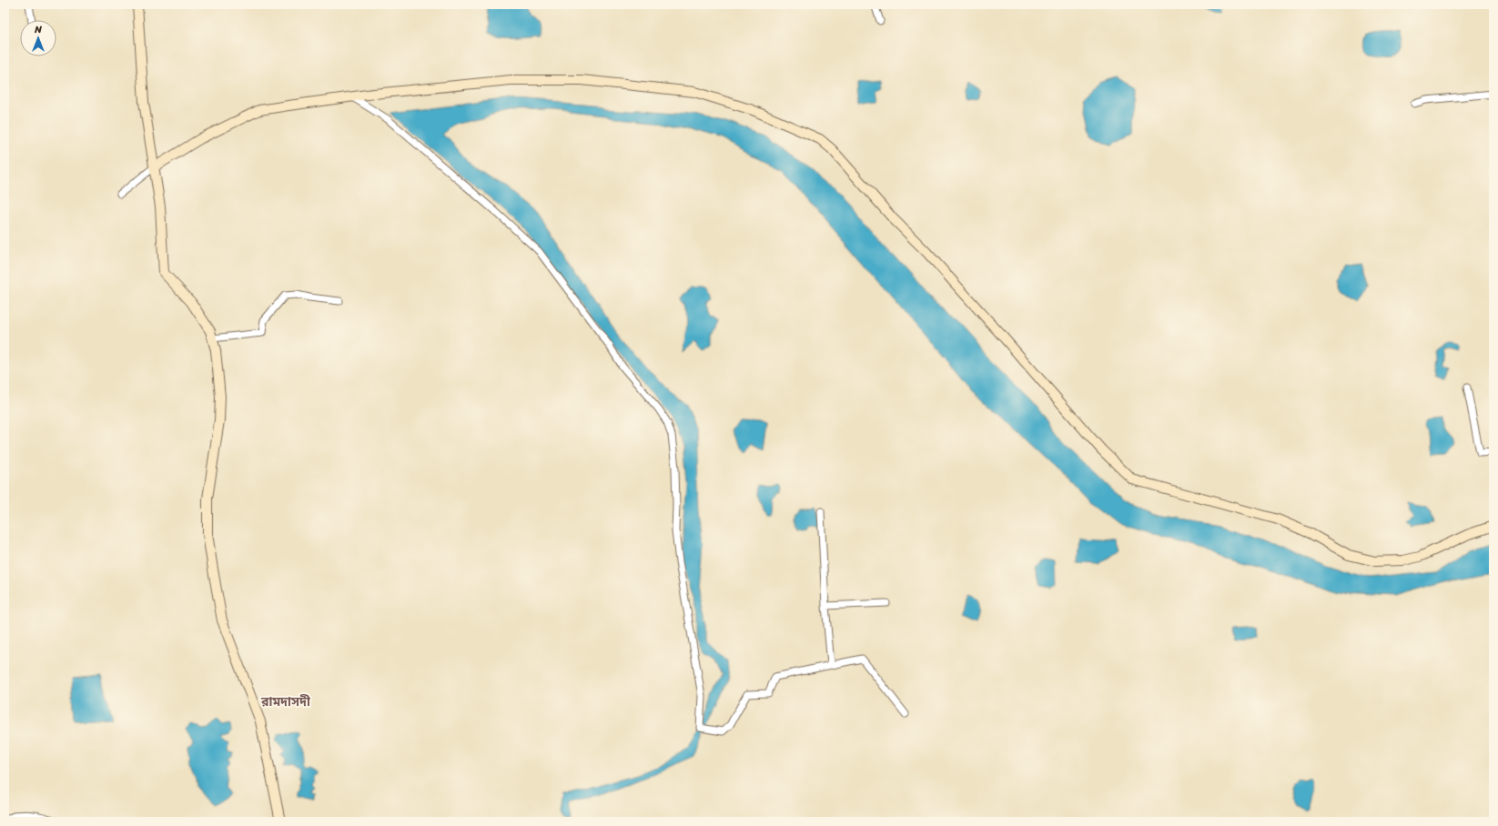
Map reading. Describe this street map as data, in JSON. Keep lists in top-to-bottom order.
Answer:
{
  "districts": ["রামদাসদী"],
  "north": "top"
}
